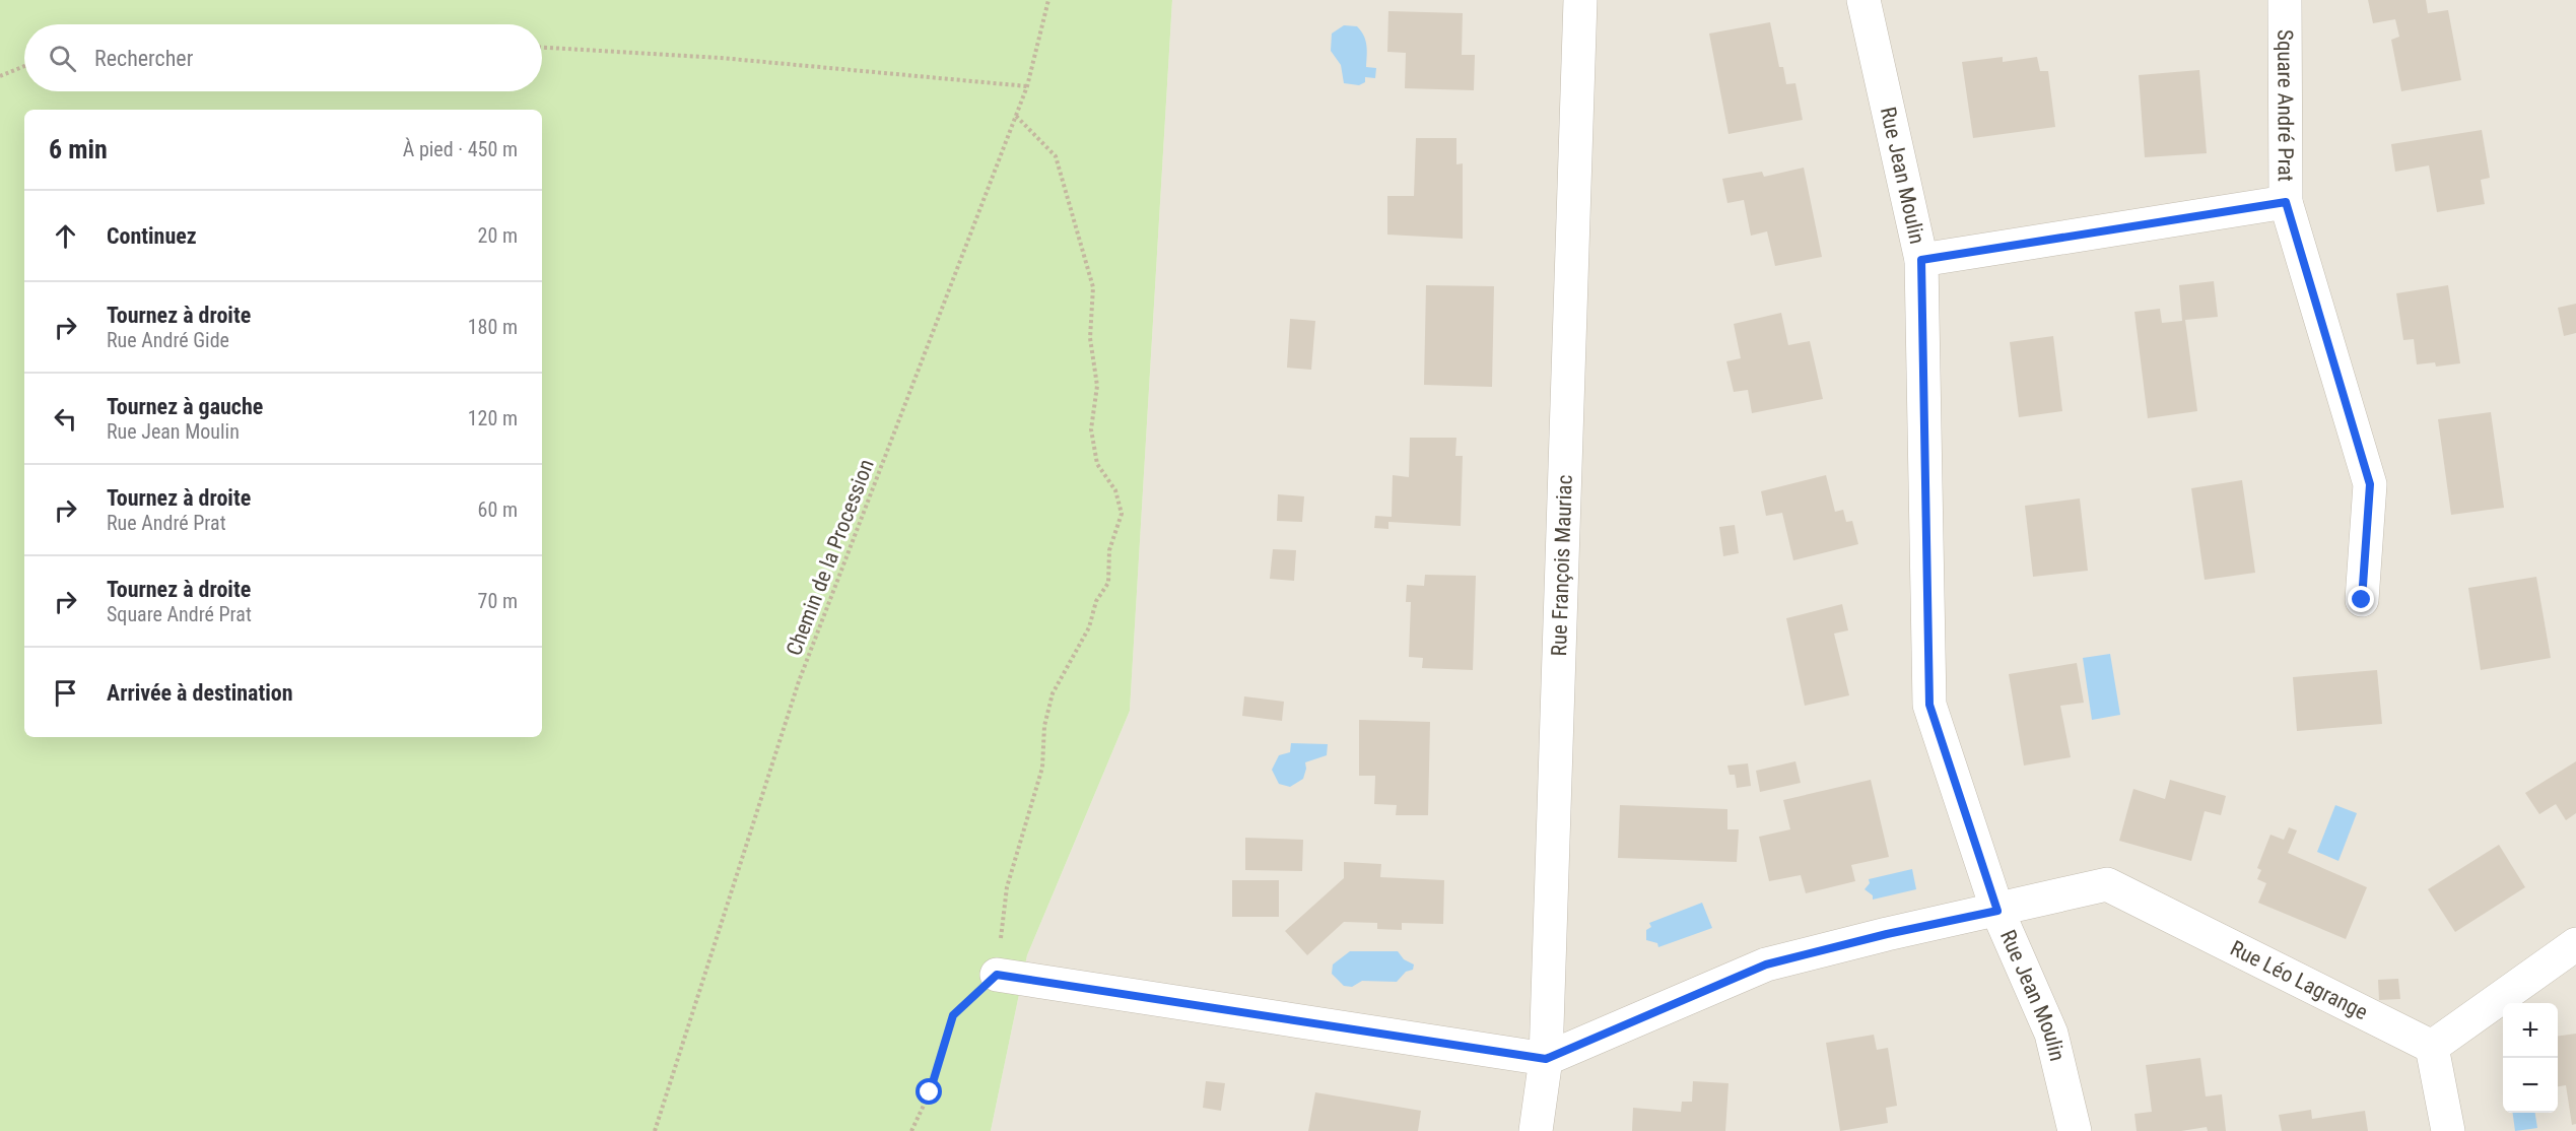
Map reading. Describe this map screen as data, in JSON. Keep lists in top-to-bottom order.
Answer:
{
  "streets": {
    "street": [
      "Square André Prat",
      "Rue Jean Moulin",
      "Rue François Mauriac",
      "Rue Léo Lagrange"
    ],
    "path": ["Chemin de la Procession"]
  },
  "crossings": [
    ["Rue Jean Moulin", "Rue Léo Lagrange"],
    ["Rue François Mauriac", "Rue Léo Lagrange"]
  ],
  "page": {
    "search": "Rechercher",
    "heading": ["6 min", "À pied · 450 m"],
    "list": [
      ["Continuez", "20 m"],
      ["Tournez à droite", "Rue André Gide", "180 m"],
      ["Tournez à gauche", "Rue Jean Moulin", "120 m"],
      ["Tournez à droite", "Rue André Prat", "60 m"],
      ["Tournez à droite", "Square André Prat", "70 m"],
      "Arrivée à destination"
    ],
    "map_buttons": ["+", "−"]
  }
}
